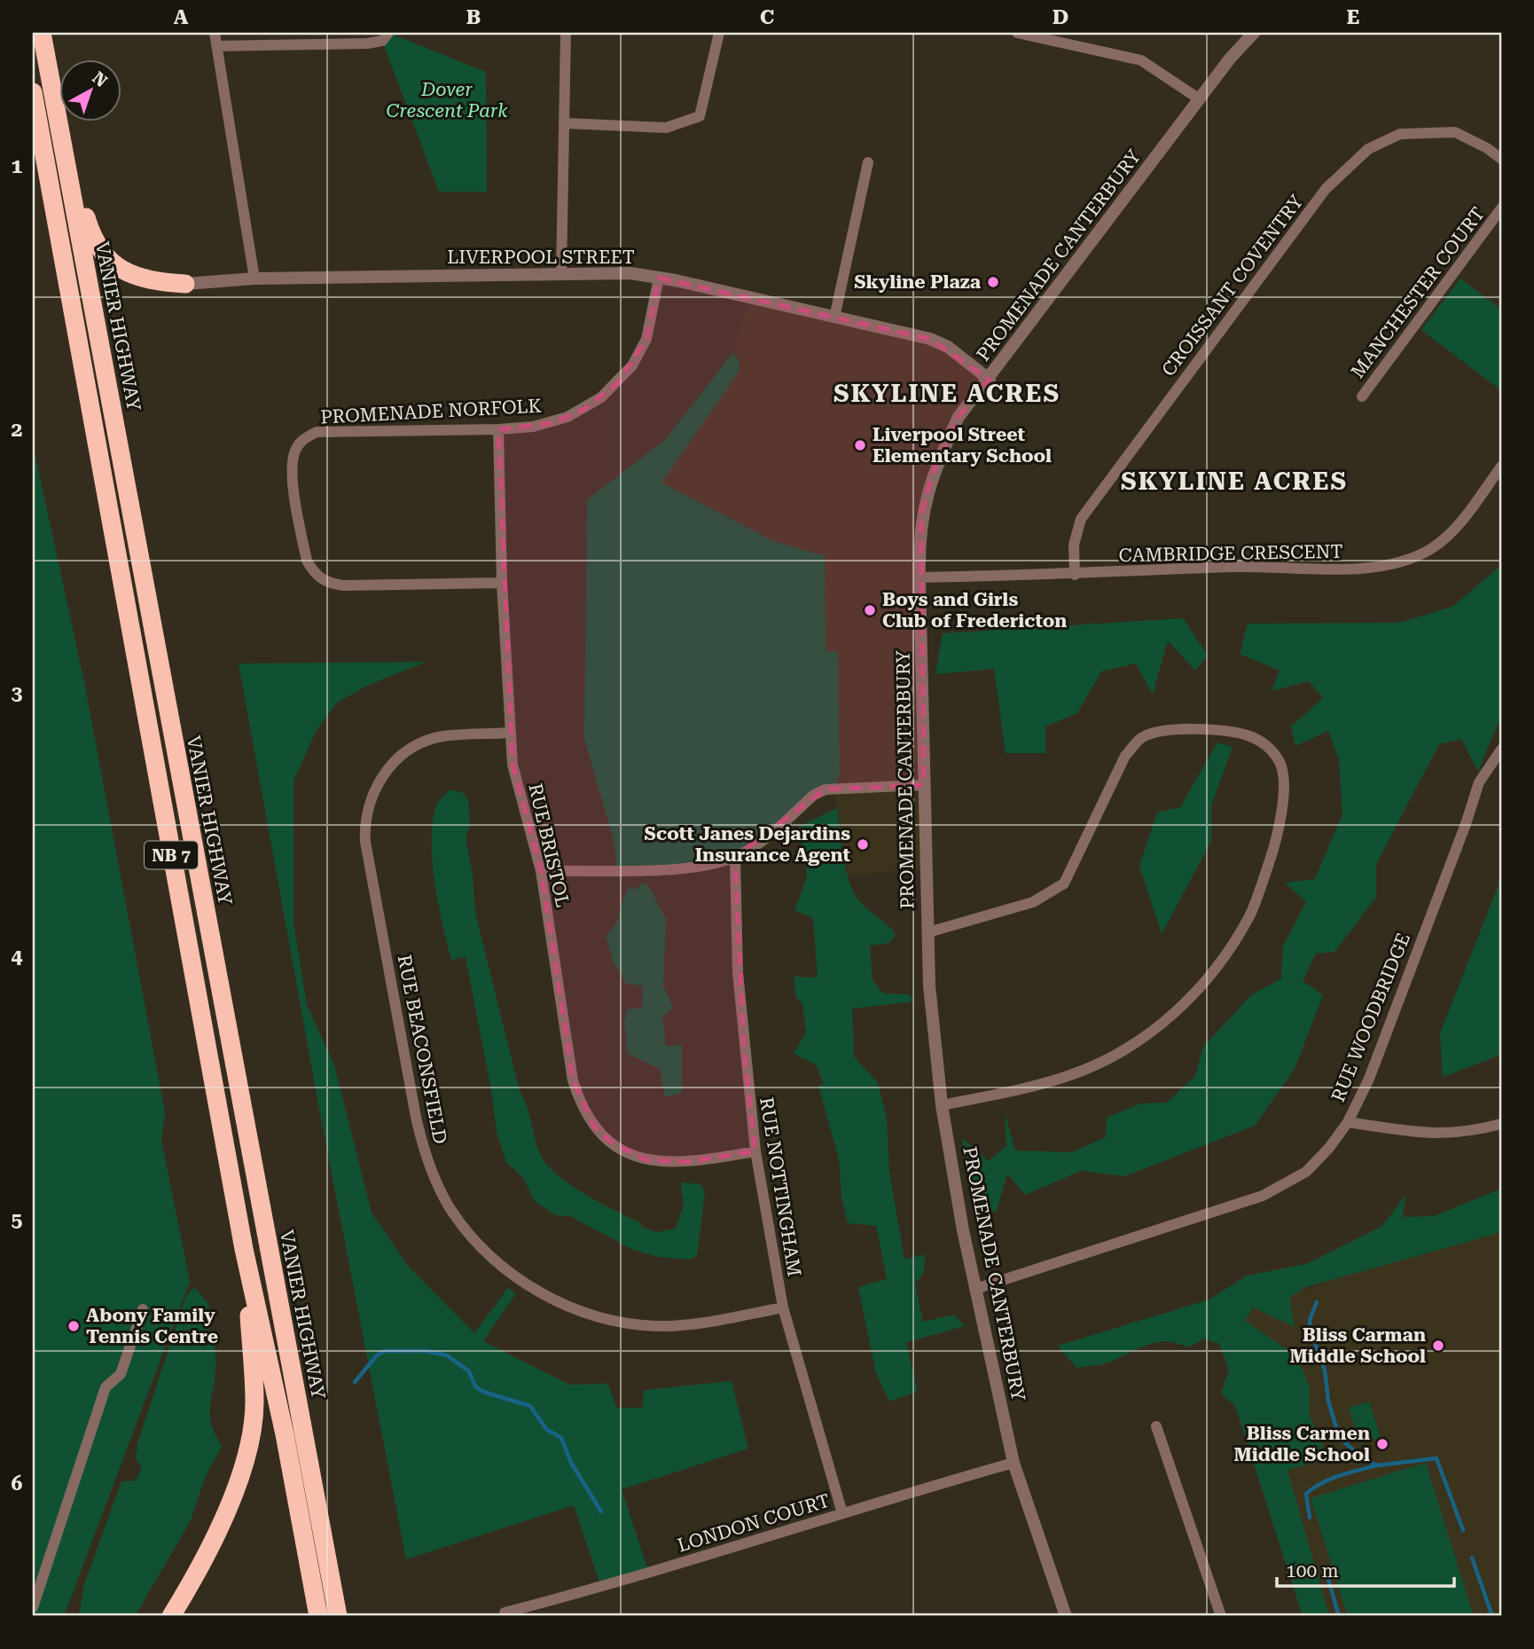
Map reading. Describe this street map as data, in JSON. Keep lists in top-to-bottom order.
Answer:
{
  "streets": {
    "highway": ["VANIER HIGHWAY", "NB 7"],
    "street": [
      "PROMENADE CANTERBURY",
      "LIVERPOOL STREET",
      "CROISSANT COVENTRY",
      "MANCHESTER COURT",
      "PROMENADE NORFOLK",
      "CAMBRIDGE CRESCENT",
      "RUE BRISTOL",
      "RUE WOODBRIDGE",
      "RUE BEACONSFIELD",
      "RUE NOTTINGHAM",
      "LONDON COURT"
    ]
  },
  "crossings": [
    ["PROMENADE CANTERBURY", "LIVERPOOL STREET"],
    ["PROMENADE CANTERBURY", "CAMBRIDGE CRESCENT"],
    ["PROMENADE CANTERBURY", "RUE WOODBRIDGE"],
    ["PROMENADE CANTERBURY", "LONDON COURT"],
    ["LIVERPOOL STREET", "PROMENADE NORFOLK"],
    ["CROISSANT COVENTRY", "CAMBRIDGE CRESCENT"],
    ["PROMENADE NORFOLK", "RUE BRISTOL"],
    ["RUE BRISTOL", "RUE BEACONSFIELD"],
    ["RUE BRISTOL", "RUE NOTTINGHAM"],
    ["RUE BEACONSFIELD", "RUE NOTTINGHAM"],
    ["RUE NOTTINGHAM", "LONDON COURT"]
  ],
  "districts": ["SKYLINE ACRES", "SKYLINE ACRES"],
  "parks": ["Dover Crescent Park"],
  "places": [
    "Skyline Plaza",
    "Liverpool Street Elementary School",
    "Boys and Girls Club of Fredericton",
    "Scott Janes Dejardins Insurance Agent",
    "Abony Family Tennis Centre",
    "Bliss Carman Middle School",
    "Bliss Carmen Middle School"
  ],
  "scale_bar": "100 m",
  "north": "top right",
  "grid": {
    "columns": [
      "A",
      "B",
      "C",
      "D",
      "E"
    ],
    "rows": [
      "1",
      "2",
      "3",
      "4",
      "5",
      "6"
    ]
  }
}
